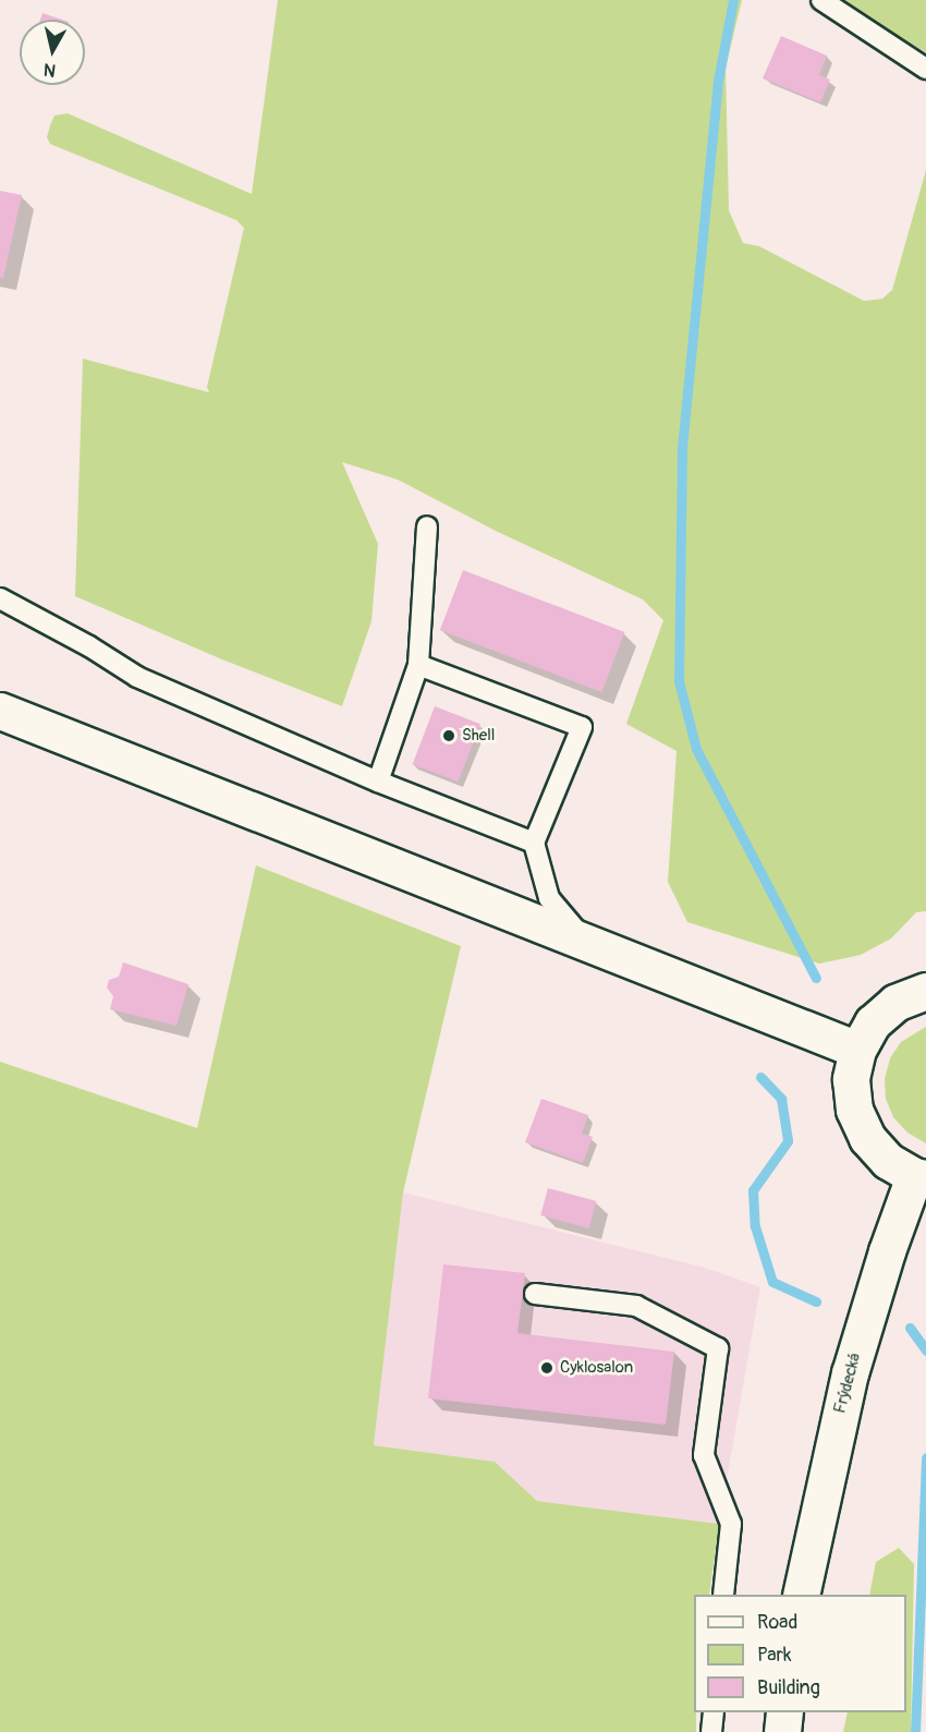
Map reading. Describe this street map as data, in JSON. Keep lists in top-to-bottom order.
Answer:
{
  "streets": {
    "main road": ["Frýdecká"]
  },
  "places": ["Shell", "Cyklosalon"],
  "legend": ["Road", "Park", "Building"],
  "north": "bottom"
}
